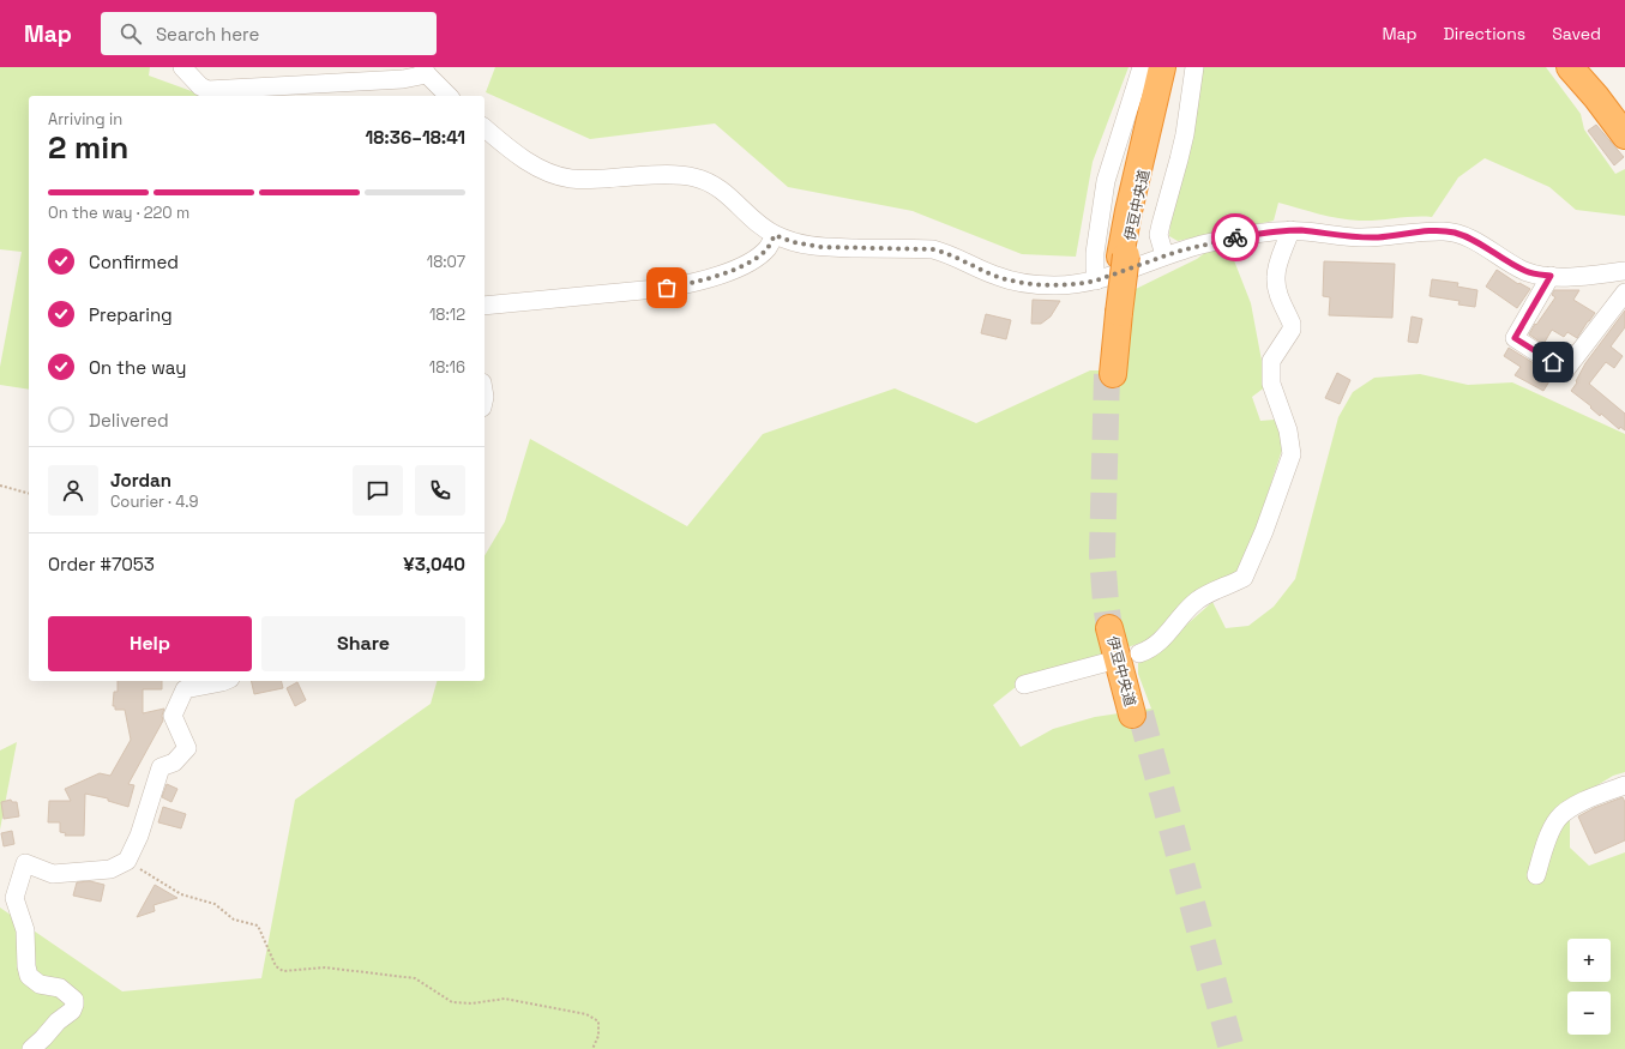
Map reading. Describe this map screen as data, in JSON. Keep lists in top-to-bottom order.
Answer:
{
  "streets": {
    "highway": ["伊豆中央道"]
  },
  "page": {
    "header": "Map",
    "search": "Search here",
    "nav": ["Map", "Directions", "Saved"],
    "heading": ["2 min", "Arriving in", "18:36–18:41"],
    "panel": [
      "Jordan",
      "Courier · 4.9",
      "Order #7053",
      "¥3,040"
    ],
    "bar": "On the way · 220 m",
    "list": [
      ["Confirmed", "18:07"],
      ["Preparing", "18:12"],
      ["On the way", "18:16"],
      "Delivered"
    ],
    "buttons": ["Help", "Share"],
    "map_buttons": ["+", "−"]
  }
}
